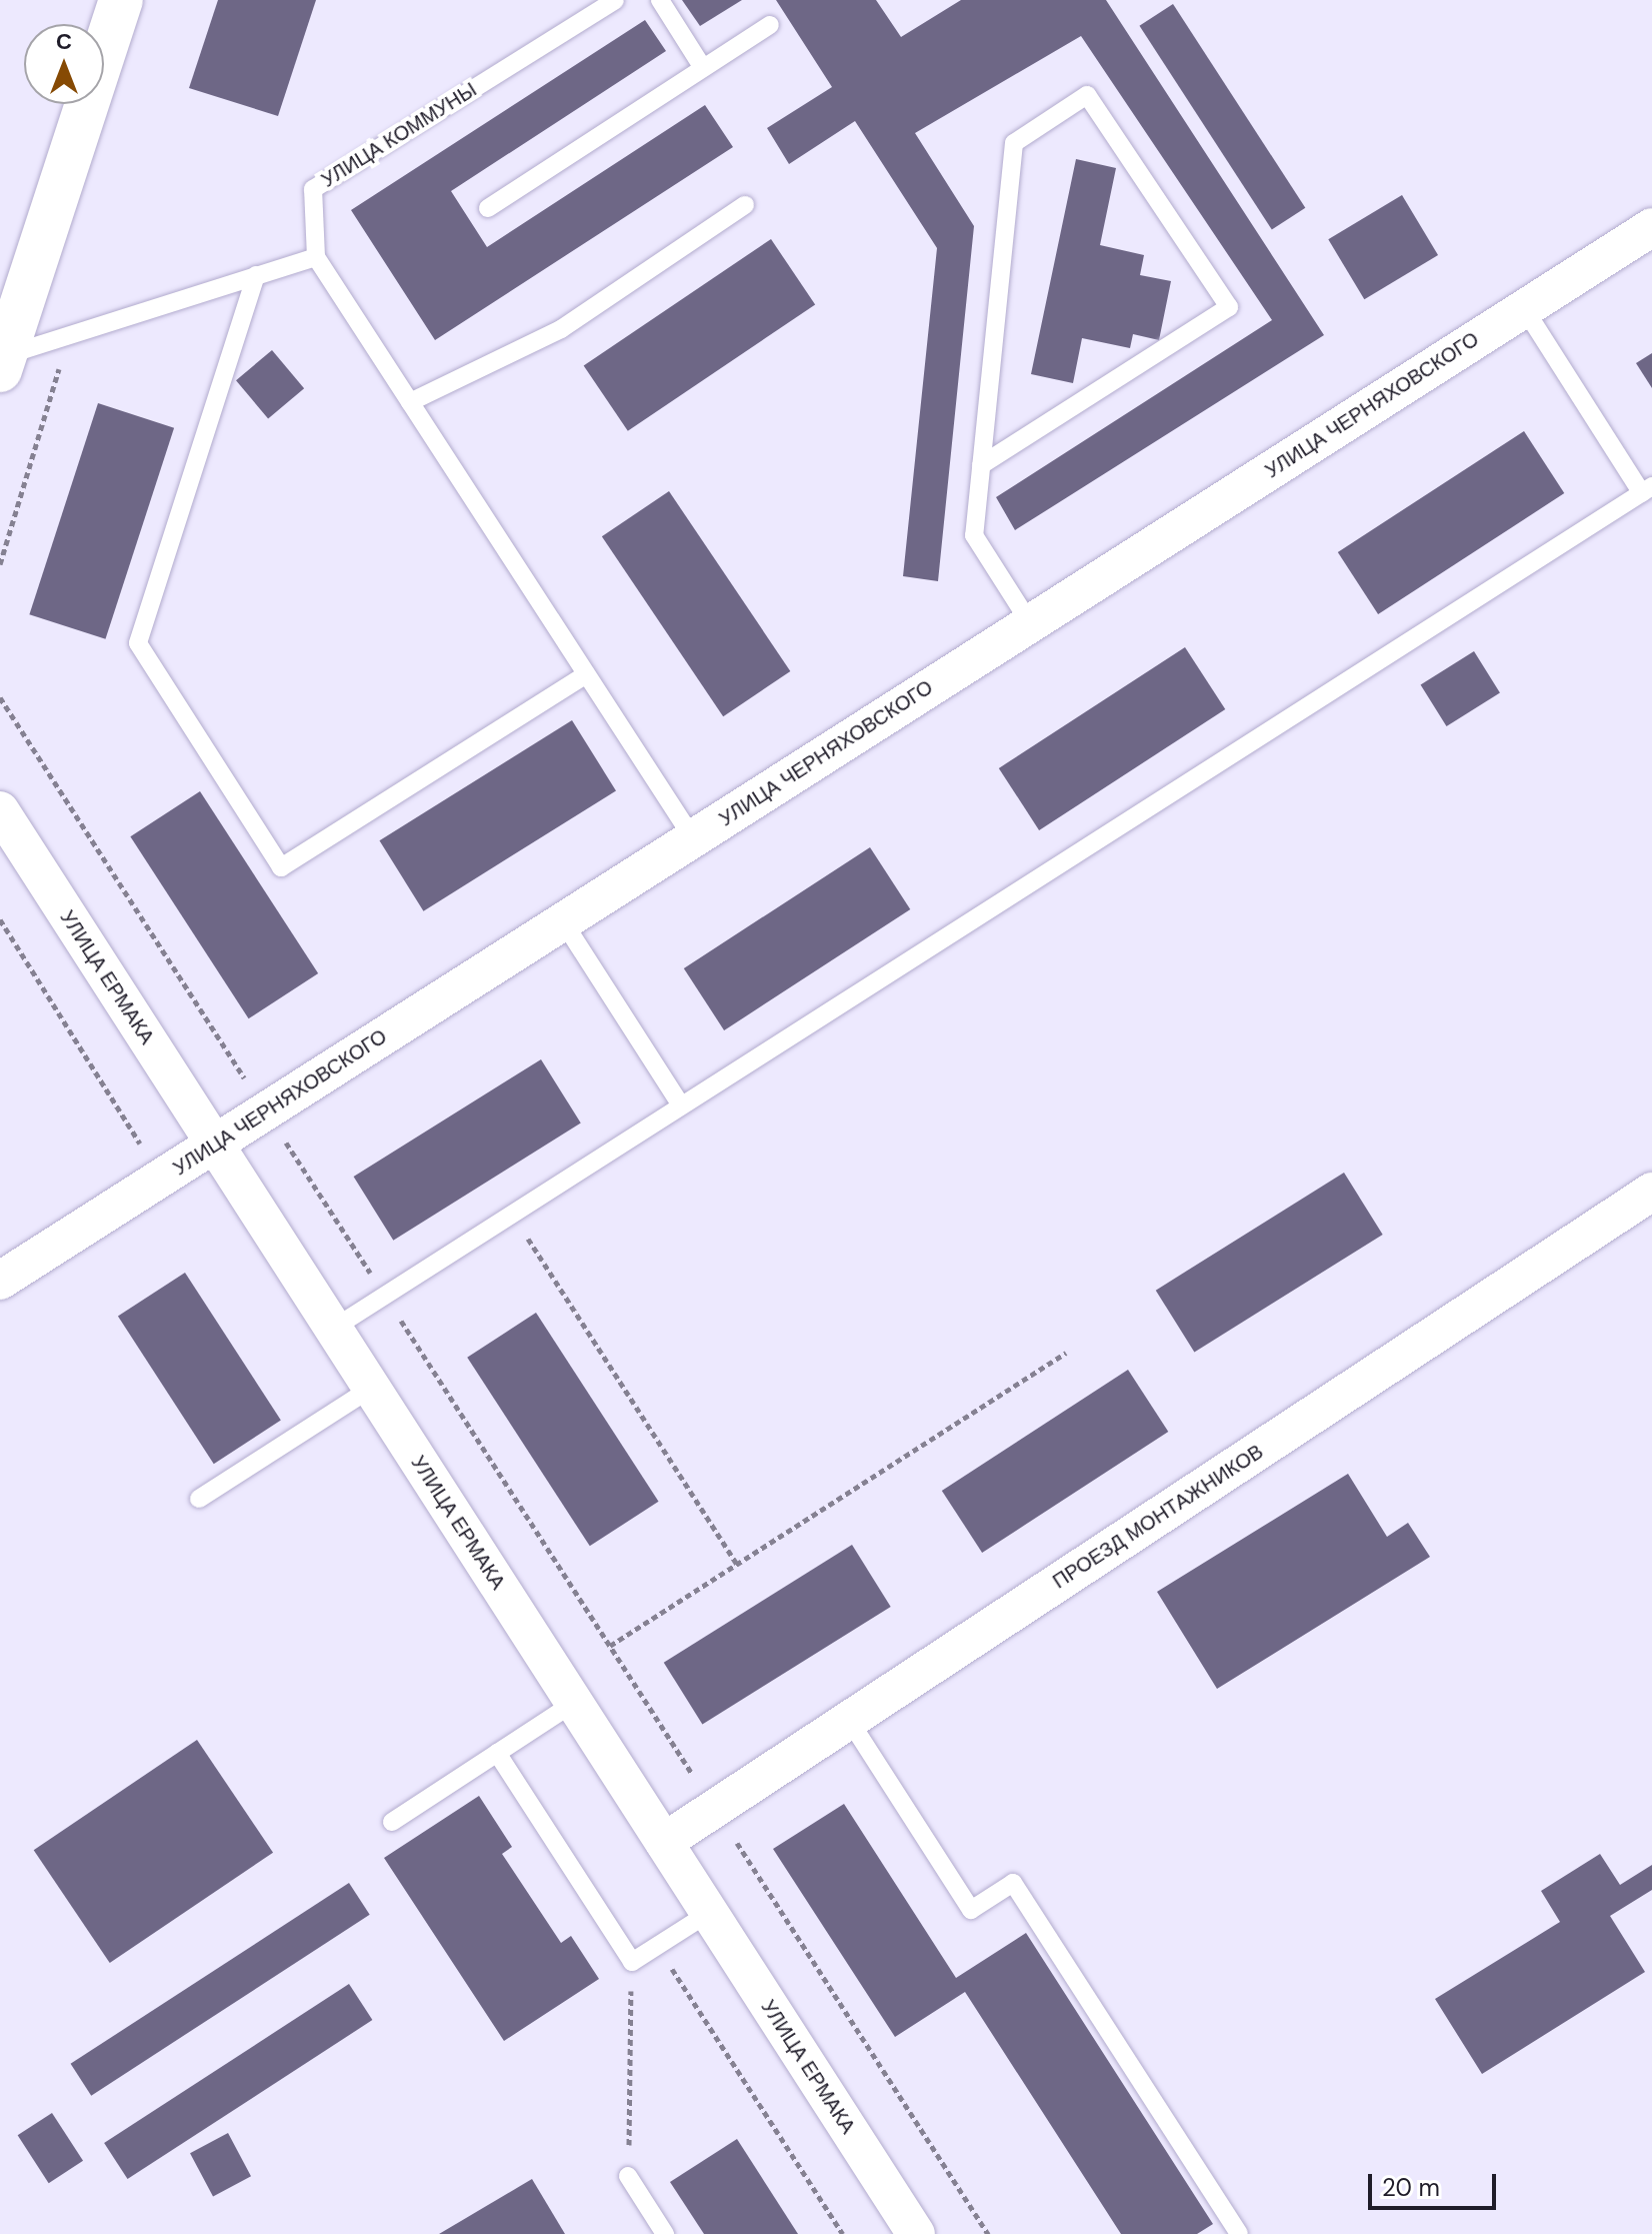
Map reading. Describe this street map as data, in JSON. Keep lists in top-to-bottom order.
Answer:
{
  "streets": {
    "street": ["УЛИЦА ЧЕРНЯХОВСКОГО", "УЛИЦА ЕРМАКА", "ПРОЕЗД МОНТАЖНИКОВ"],
    "lane": ["УЛИЦА КОММУНЫ"]
  },
  "crossings": [
    ["УЛИЦА ЧЕРНЯХОВСКОГО", "УЛИЦА ЕРМАКА"],
    ["УЛИЦА ЕРМАКА", "ПРОЕЗД МОНТАЖНИКОВ"]
  ],
  "scale_bar": "20 m",
  "north": "top"
}
